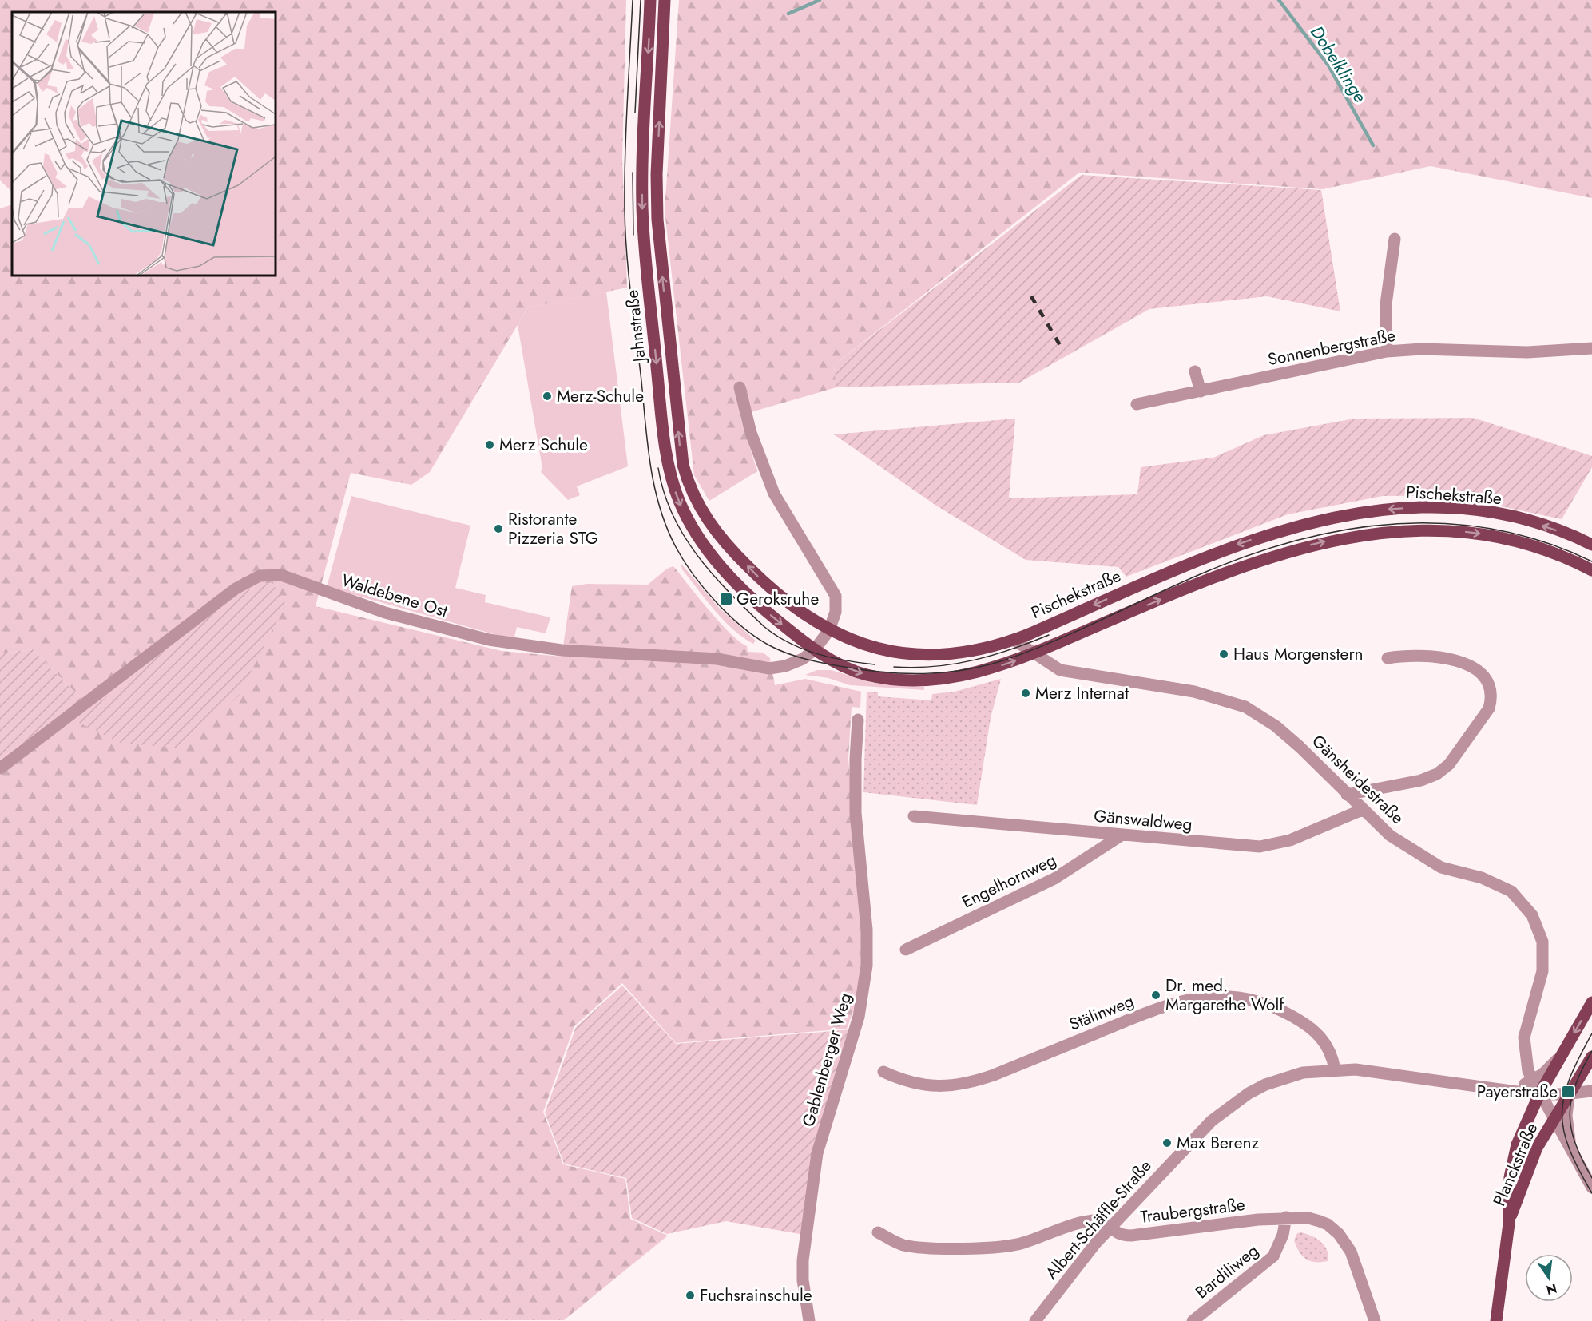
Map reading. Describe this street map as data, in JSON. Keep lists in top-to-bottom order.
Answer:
{
  "streets": {
    "main road": ["Jahnstraße", "Pischekstraße", "Planckstraße"],
    "street": [
      "Sonnenbergstraße",
      "Waldebene Ost",
      "Gänsheidestraße",
      "Gänswaldweg",
      "Engelhornweg",
      "Stälinweg",
      "Gablenberger Weg",
      "Traubergstraße",
      "Albert-Schäffle-Straße",
      "Bardiliweg"
    ]
  },
  "crossings": [
    ["Jahnstraße", "Pischekstraße"],
    ["Jahnstraße", "Waldebene Ost"],
    ["Pischekstraße", "Waldebene Ost"],
    ["Pischekstraße", "Gänsheidestraße"],
    ["Gänsheidestraße", "Gänswaldweg"],
    ["Gänsheidestraße", "Planckstraße"],
    ["Gänsheidestraße", "Albert-Schäffle-Straße"],
    ["Gänswaldweg", "Engelhornweg"],
    ["Stälinweg", "Albert-Schäffle-Straße"],
    ["Planckstraße", "Albert-Schäffle-Straße"],
    ["Traubergstraße", "Albert-Schäffle-Straße"],
    ["Traubergstraße", "Bardiliweg"]
  ],
  "water": ["Dobelklinge"],
  "places": {
    "other": [
      "Merz-Schule",
      "Merz Schule",
      "Ristorante Pizzeria STG",
      "Haus Morgenstern",
      "Merz Internat",
      "Dr. med. Margarethe Wolf",
      "Max Berenz",
      "Fuchsrainschule"
    ],
    "transit": ["Geroksruhe", "Payerstraße"]
  },
  "north": "bottom"
}
